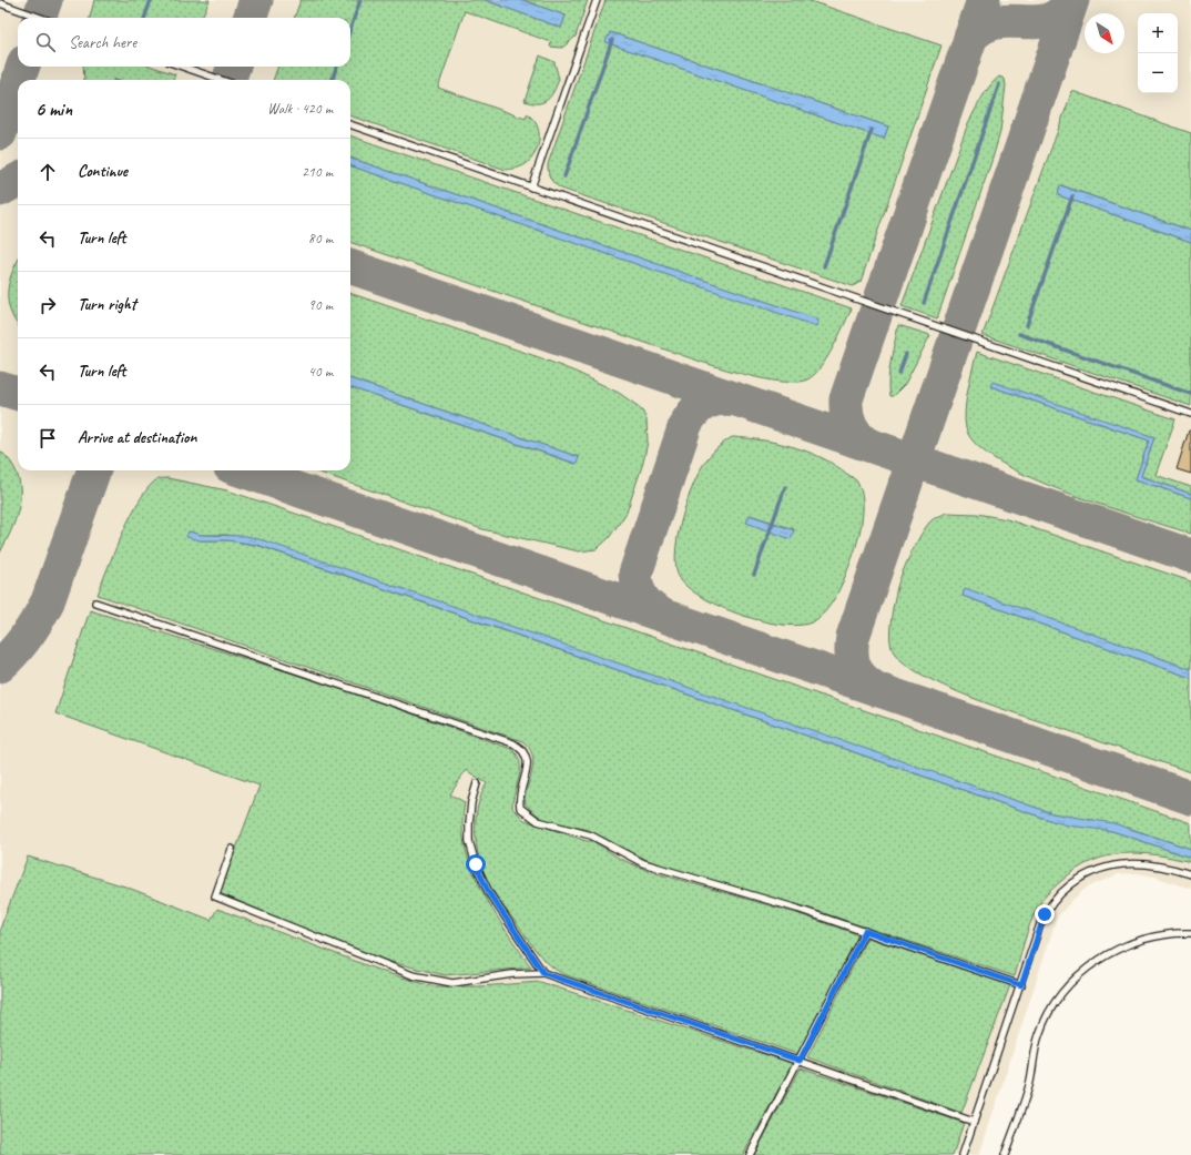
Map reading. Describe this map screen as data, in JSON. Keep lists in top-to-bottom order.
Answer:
{
  "north": "bottom right",
  "page": {
    "map_buttons": ["+", "−"],
    "search": "Search here",
    "heading": ["6 min", "Walk · 420 m"],
    "list": [
      ["Continue", "210 m"],
      ["Turn left", "80 m"],
      ["Turn right", "90 m"],
      ["Turn left", "40 m"],
      "Arrive at destination"
    ]
  }
}
